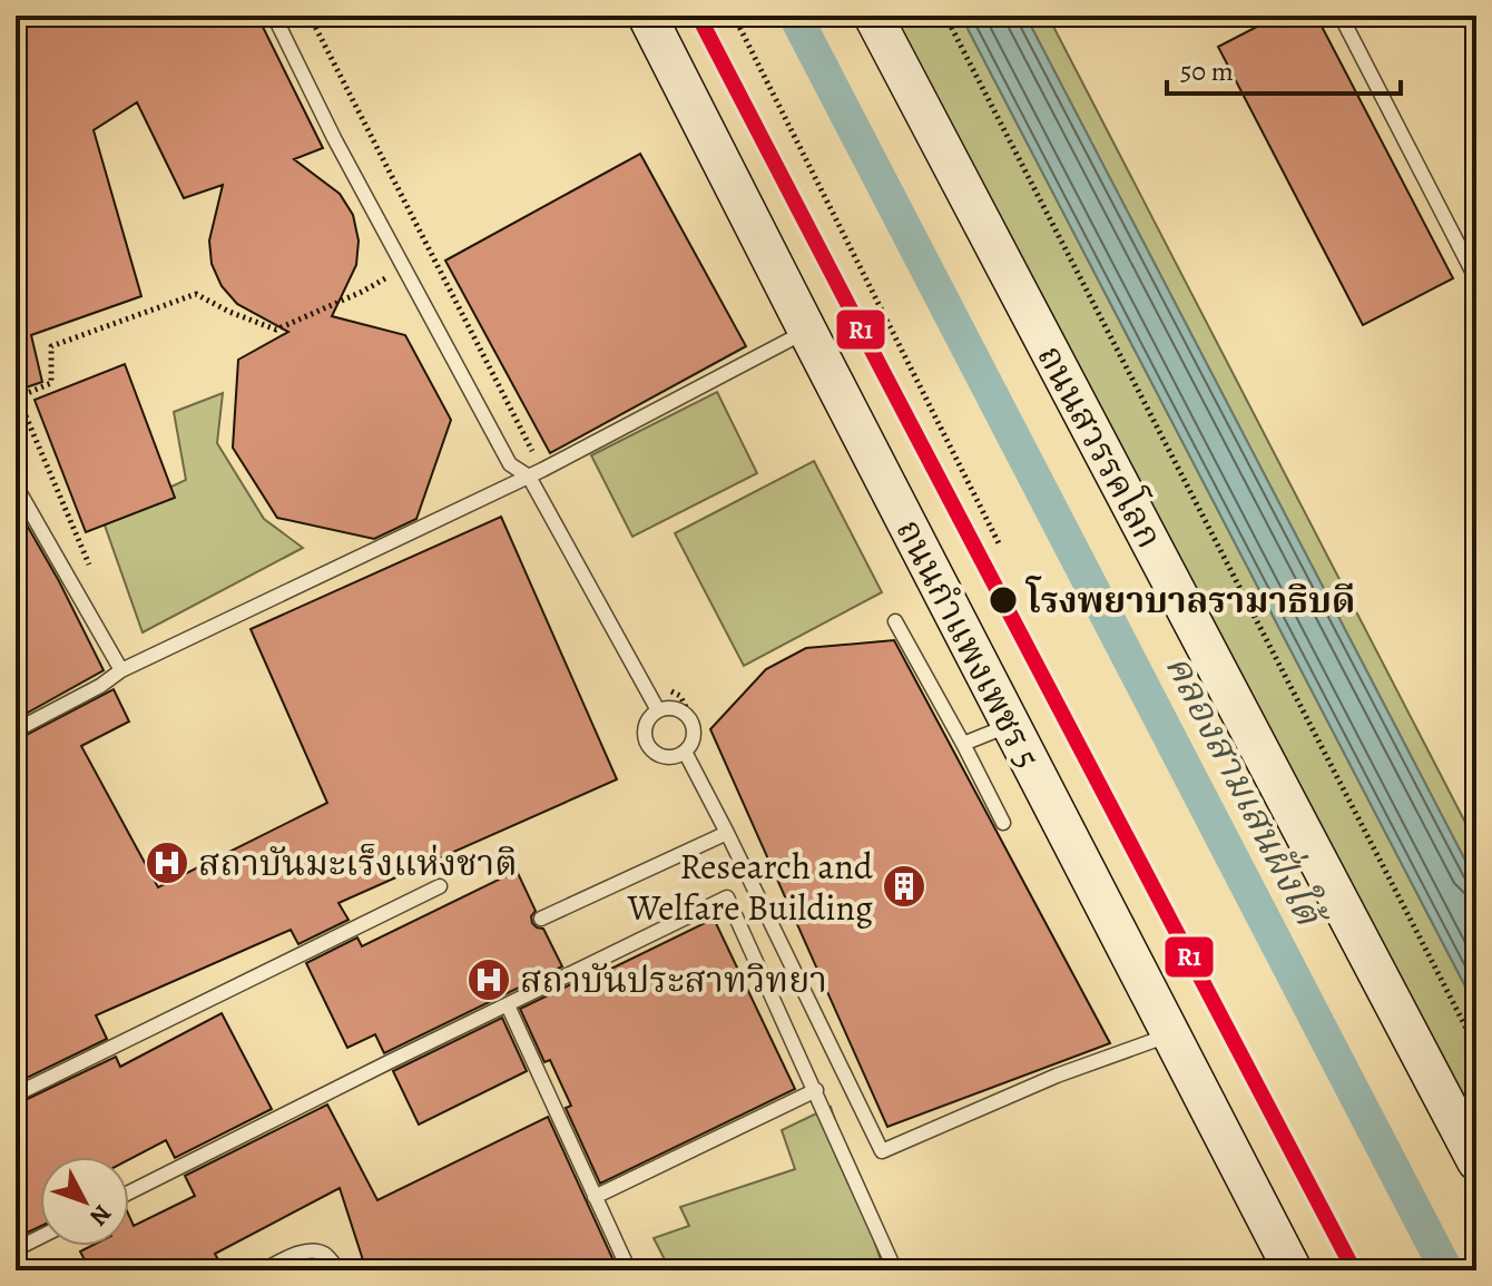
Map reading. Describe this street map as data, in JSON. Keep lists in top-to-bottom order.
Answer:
{
  "streets": {
    "street": ["ถนนสวรรคโลก", "ถนนกำแพงเพชร 5"]
  },
  "water": ["คลองสามเสนฝั่งใต้"],
  "places": {
    "other": ["โรงพยาบาลรามาธิบดี"],
    "hospital": ["สถาบันมะเร็งแห่งชาติ", "สถาบันประสาทวิทยา"],
    "building": ["Research and Welfare Building"]
  },
  "lines": ["transit line R1"],
  "scale_bar": "50 m",
  "north": "bottom right"
}
